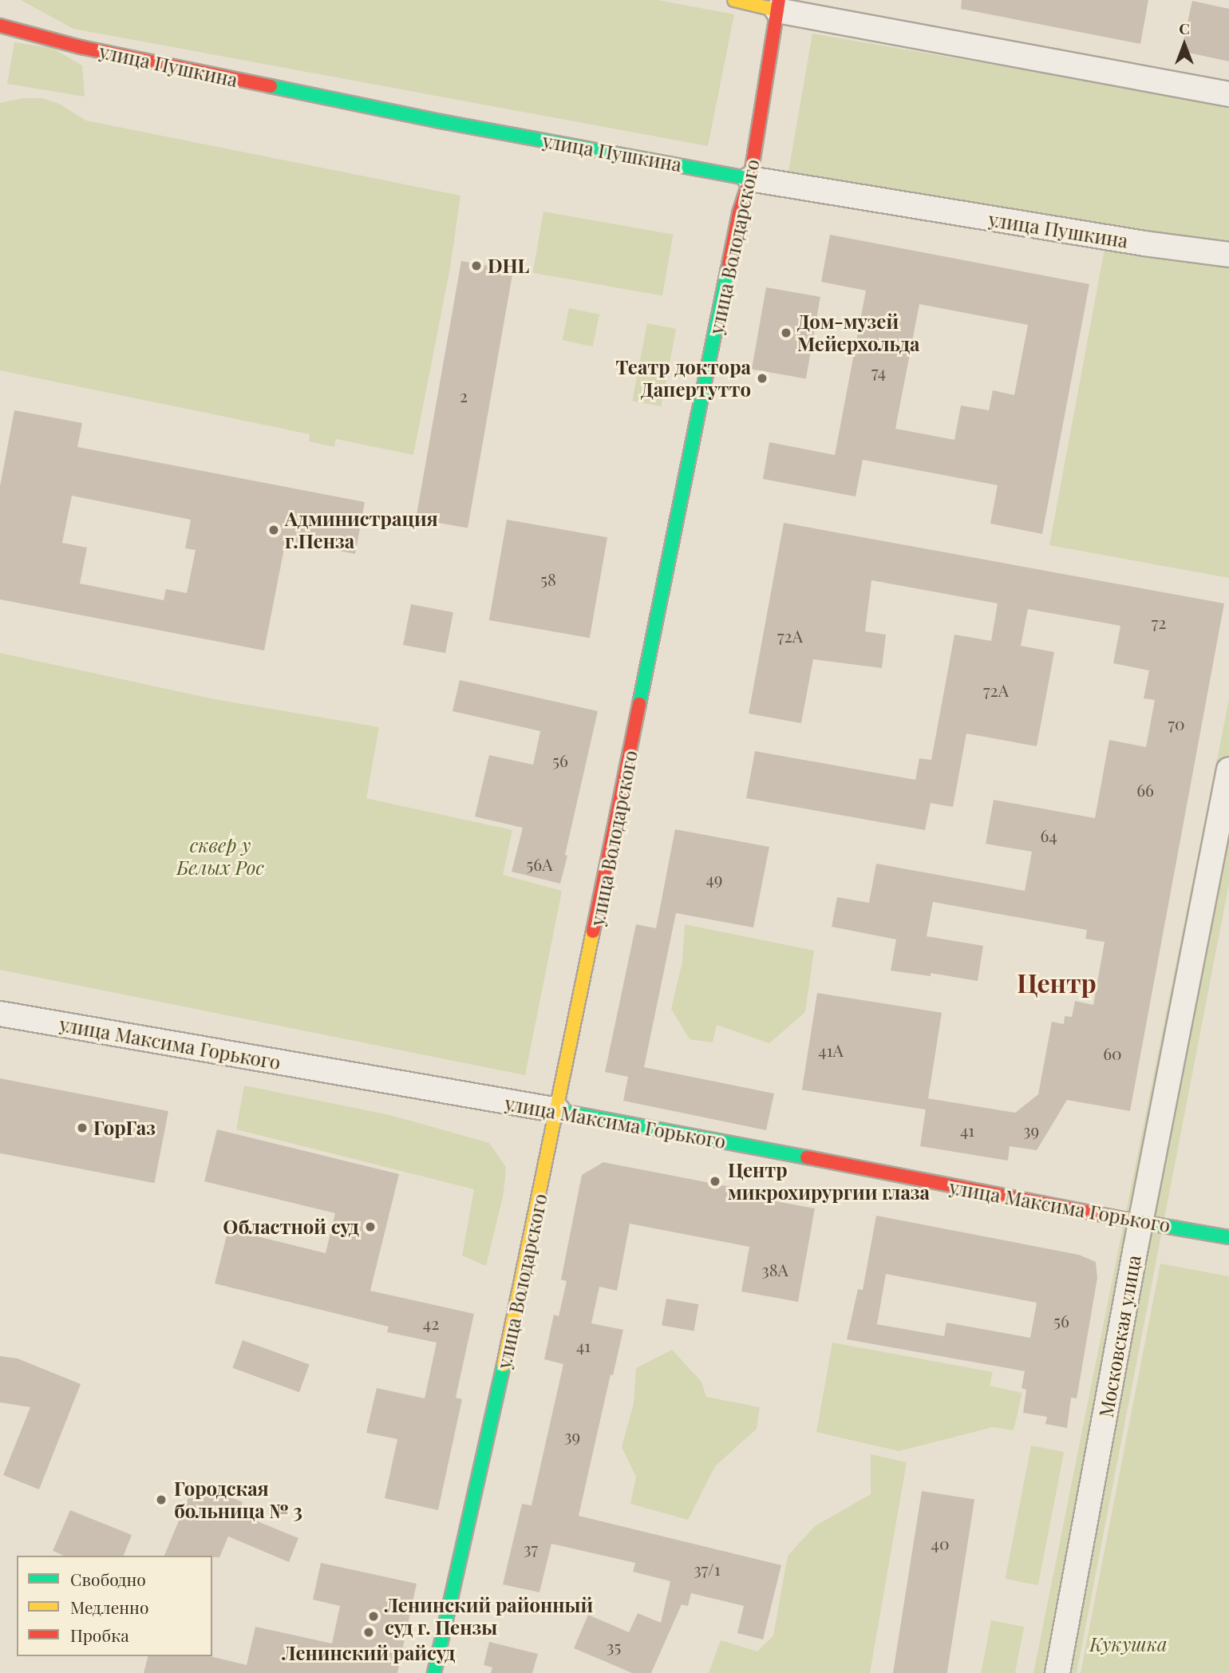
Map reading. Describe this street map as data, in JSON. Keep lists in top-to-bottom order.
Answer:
{
  "streets": {
    "main road": ["улица Пушкина", "улица Володарского", "улица Максима Горького"],
    "street": ["Московская улица"]
  },
  "crossings": [
    ["улица Пушкина", "улица Володарского"],
    ["улица Володарского", "улица Максима Горького"],
    ["улица Максима Горького", "Московская улица"]
  ],
  "districts": ["Центр"],
  "parks": ["сквер у Белых Рос", "Кукушка"],
  "places": [
    "DHL",
    "Дом-музей Мейерхольда",
    "Театр доктора Дапертутто",
    "Администрация г.Пенза",
    "ГорГаз",
    "Центр микрохирургии глаза",
    "Областной суд",
    "Городская больница № 3",
    "Ленинский районный суд г. Пензы",
    "Ленинский райсуд"
  ],
  "house_numbers": [
    "74",
    "2",
    "58",
    "72",
    "72А",
    "72А",
    "70",
    "56",
    "66",
    "64",
    "56А",
    "49",
    "41А",
    "60",
    "41",
    "39",
    "38А",
    "56",
    "42",
    "41",
    "39",
    "40",
    "37",
    "37/1",
    "35"
  ],
  "legend": ["Свободно", "Медленно", "Пробка"],
  "north": "top"
}
